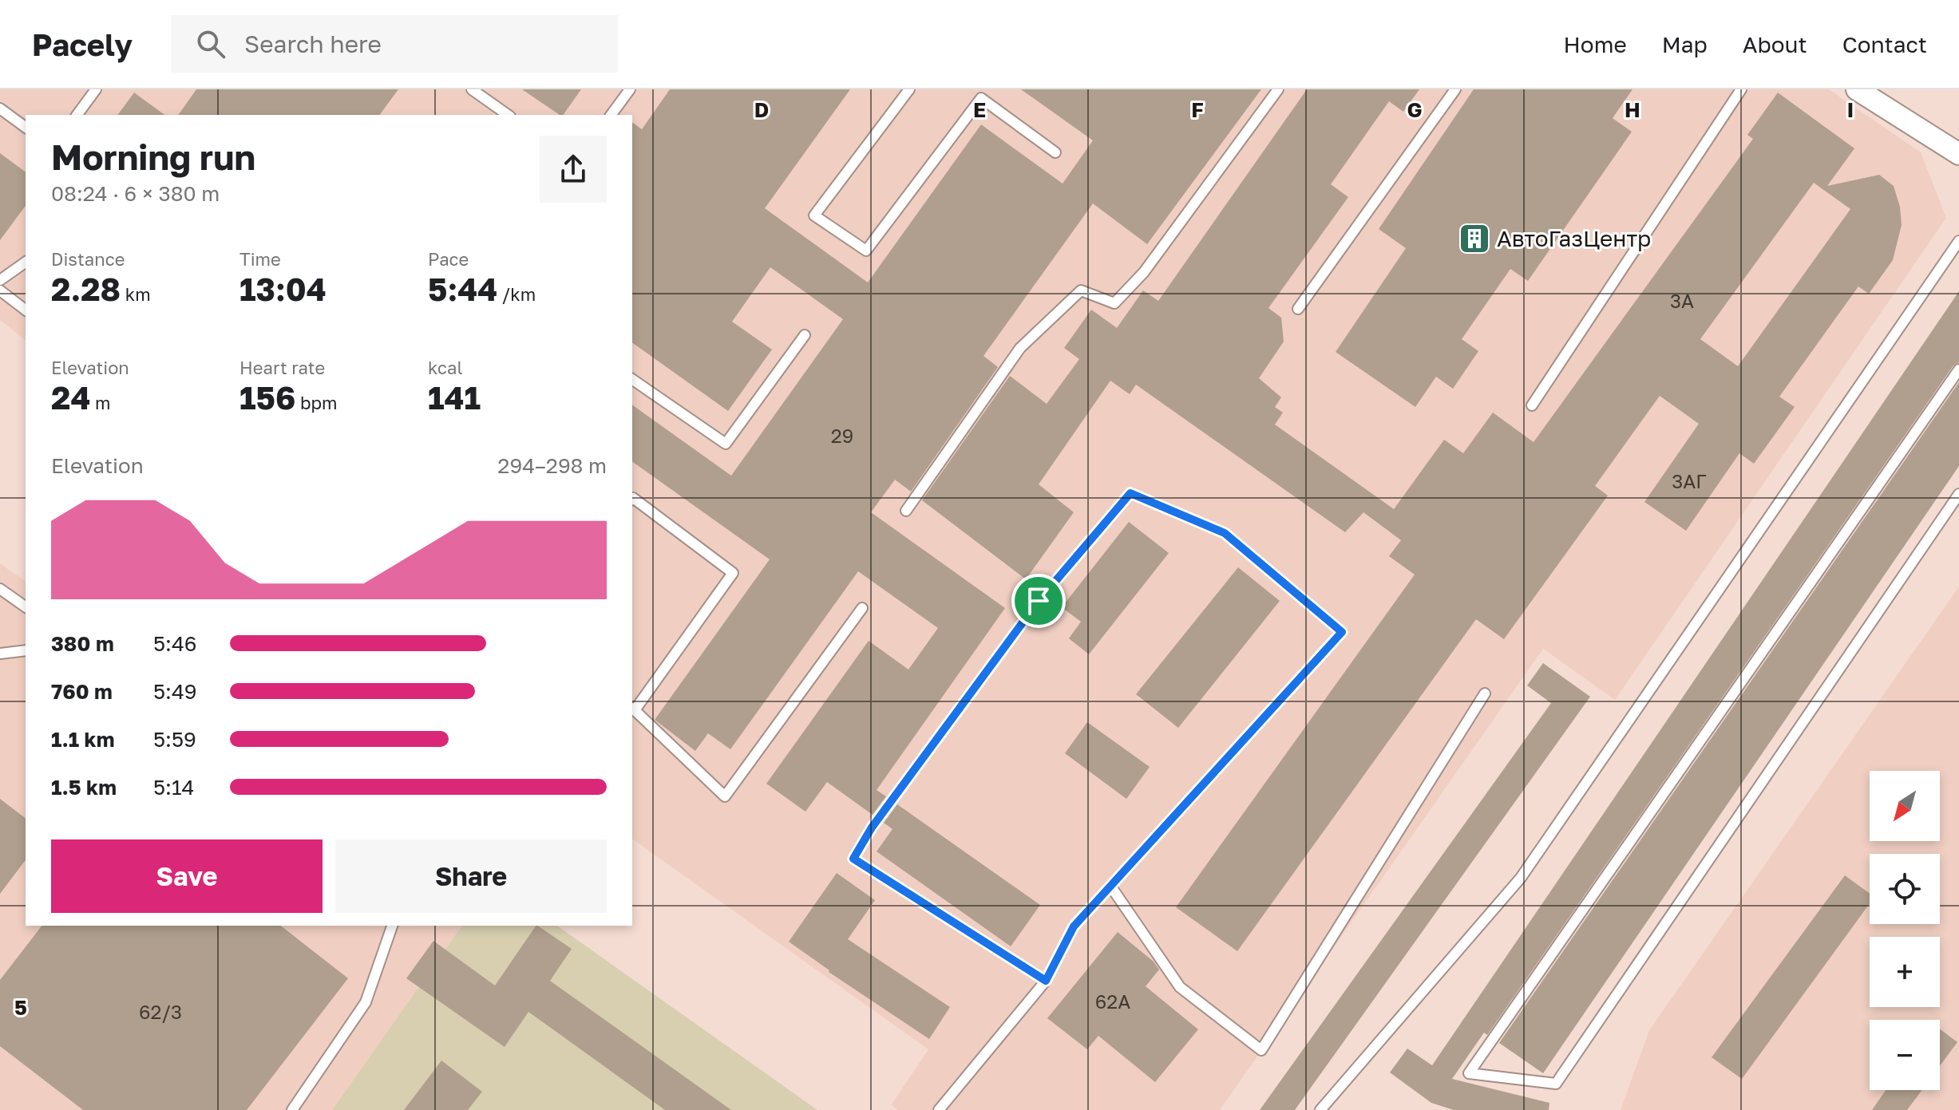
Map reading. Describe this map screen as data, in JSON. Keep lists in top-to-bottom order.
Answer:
{
  "places": {
    "building": ["АвтоГазЦентр"]
  },
  "house_numbers": [
    "3А",
    "29",
    "3АГ",
    "62А",
    "62/3"
  ],
  "north": "bottom left",
  "page": {
    "header": "Pacely",
    "search": "Search here",
    "nav": [
      "Home",
      "Map",
      "About",
      "Contact"
    ],
    "heading": ["Morning run", "08:24 · 6 × 380 m"],
    "stats": [
      ["Distance", "2.28 km"],
      ["Time", "13:04"],
      ["Pace", "5:44 /km"],
      ["Elevation", "24 m"],
      ["Heart rate", "156 bpm"],
      ["kcal", "141"]
    ],
    "chart": ["Elevation", "294–298 m"],
    "list": [
      {
        "name": "380 m",
        "note": "5:46"
      },
      {
        "name": "760 m",
        "note": "5:49"
      },
      {
        "name": "1.1 km",
        "note": "5:59"
      },
      {
        "name": "1.5 km",
        "note": "5:14"
      }
    ],
    "map_buttons": ["+", "−"],
    "buttons": ["Save", "Share"]
  },
  "grid": {
    "columns": [
      "D",
      "E",
      "F",
      "G",
      "H",
      "I"
    ],
    "rows": ["5"]
  }
}
